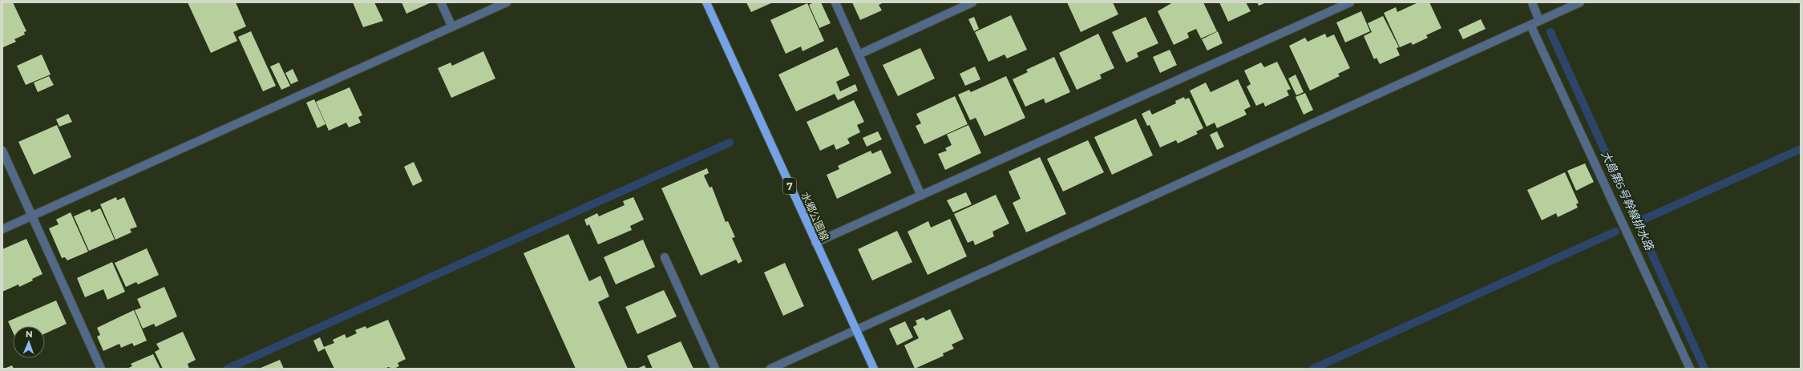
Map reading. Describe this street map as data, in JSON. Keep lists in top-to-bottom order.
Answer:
{
  "streets": {
    "main road": ["7", "水郷公園線"]
  },
  "water": ["大島第6号幹線排水路"],
  "north": "top"
}
